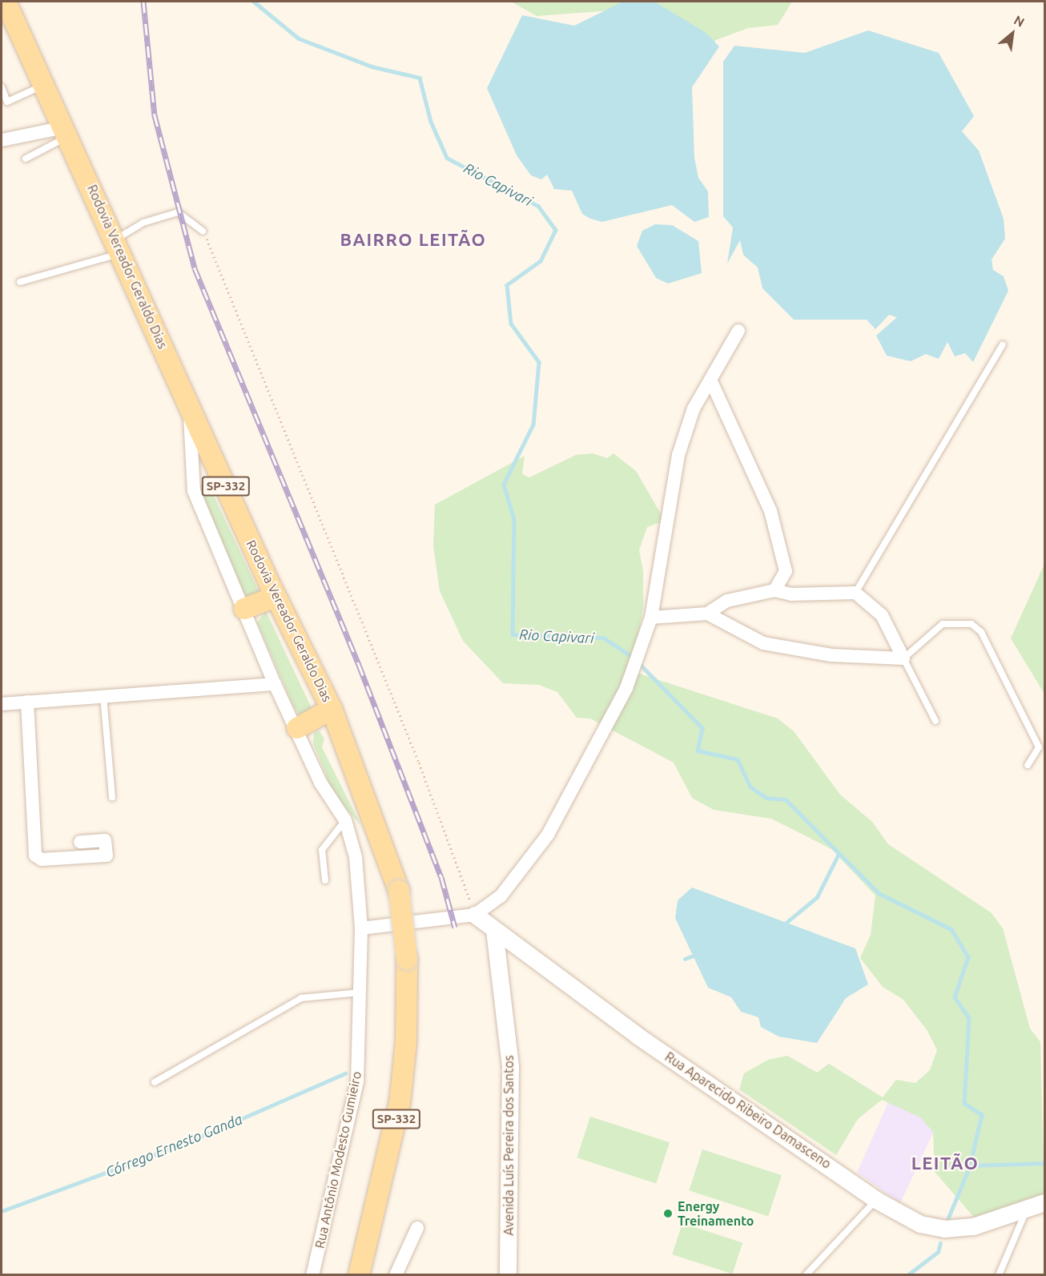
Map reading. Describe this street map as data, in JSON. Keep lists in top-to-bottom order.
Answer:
{
  "streets": {
    "main road": ["Rodovia Vereador Geraldo Dias", "SP-332"],
    "street": ["Rua Aparecido Ribeiro Damasceno", "Avenida Luís Pereira dos Santos", "Rua Antônio Modesto Gumieiro"]
  },
  "crossings": [
    ["Rodovia Vereador Geraldo Dias", "Rua Antônio Modesto Gumieiro"],
    ["Rua Aparecido Ribeiro Damasceno", "Avenida Luís Pereira dos Santos"]
  ],
  "districts": ["BAIRRO LEITÃO", "LEITÃO"],
  "water": ["Rio Capivari", "Córrego Ernesto Ganda"],
  "places": ["Energy Treinamento"],
  "north": "top right"
}
